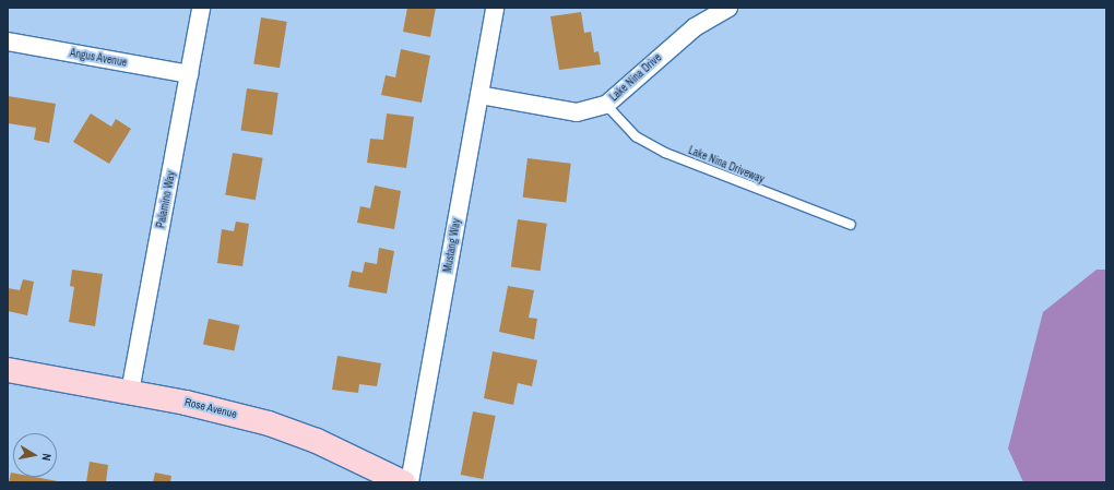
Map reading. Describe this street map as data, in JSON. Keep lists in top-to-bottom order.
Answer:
{
  "streets": {
    "street": [
      "Angus Avenue",
      "Lake Nina Drive",
      "Palamino Way",
      "Mustang Way",
      "Rose Avenue"
    ],
    "lane": ["Lake Nina Driveway"]
  },
  "crossings": [
    ["Angus Avenue", "Palamino Way"],
    ["Lake Nina Drive", "Lake Nina Driveway"],
    ["Lake Nina Drive", "Mustang Way"],
    ["Palamino Way", "Rose Avenue"]
  ],
  "north": "right"
}
